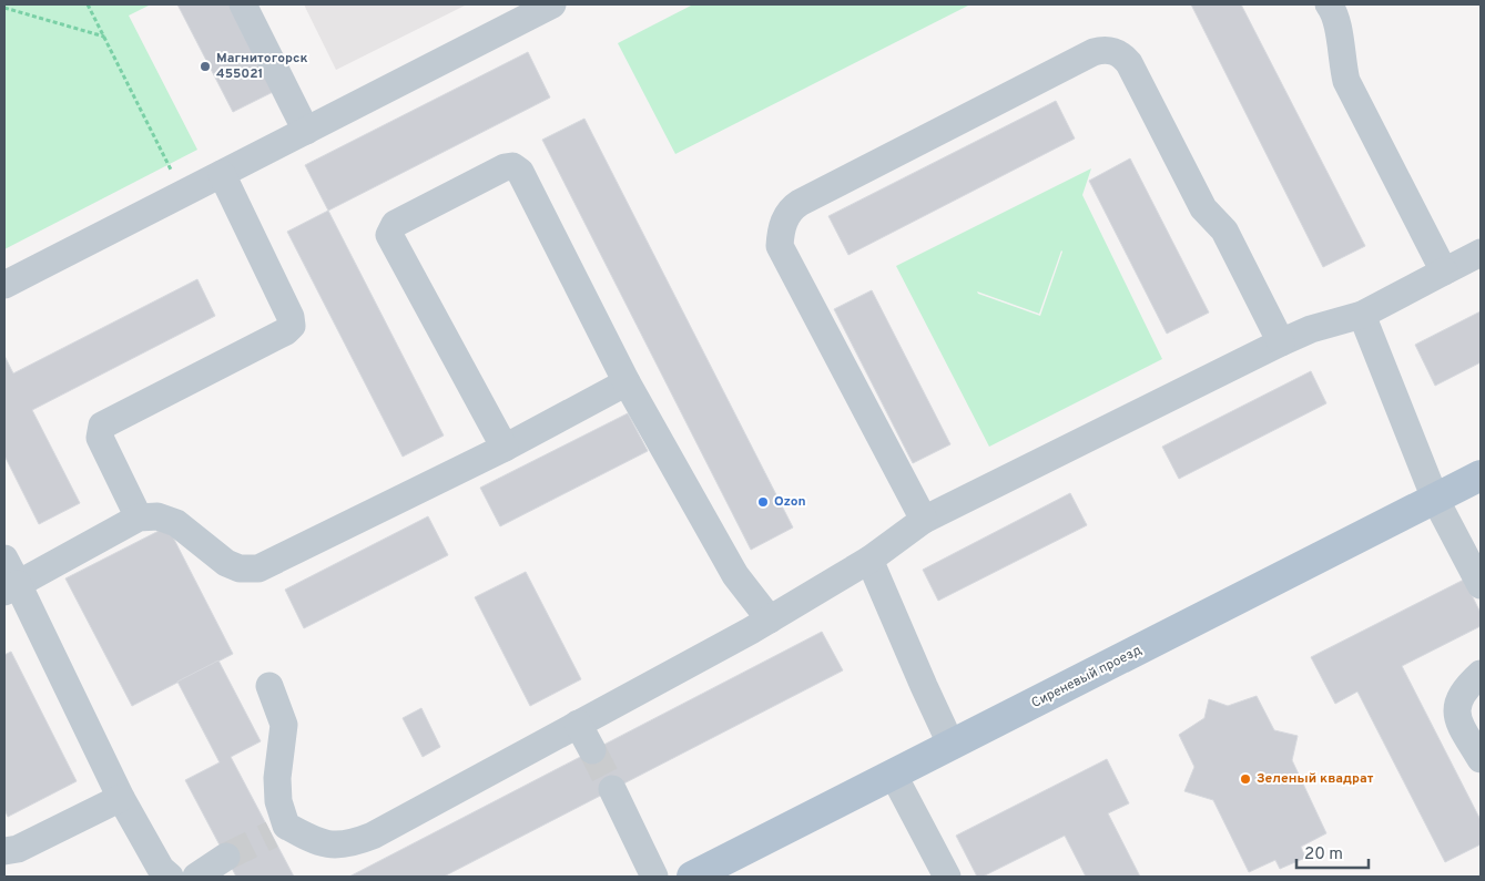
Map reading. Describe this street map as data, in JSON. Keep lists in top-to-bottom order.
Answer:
{
  "streets": {
    "main road": ["Сиреневый проезд"]
  },
  "places": ["Магнитогорск 455021", "Ozon", "Зеленый квадрат"],
  "scale_bar": "20 m"
}
